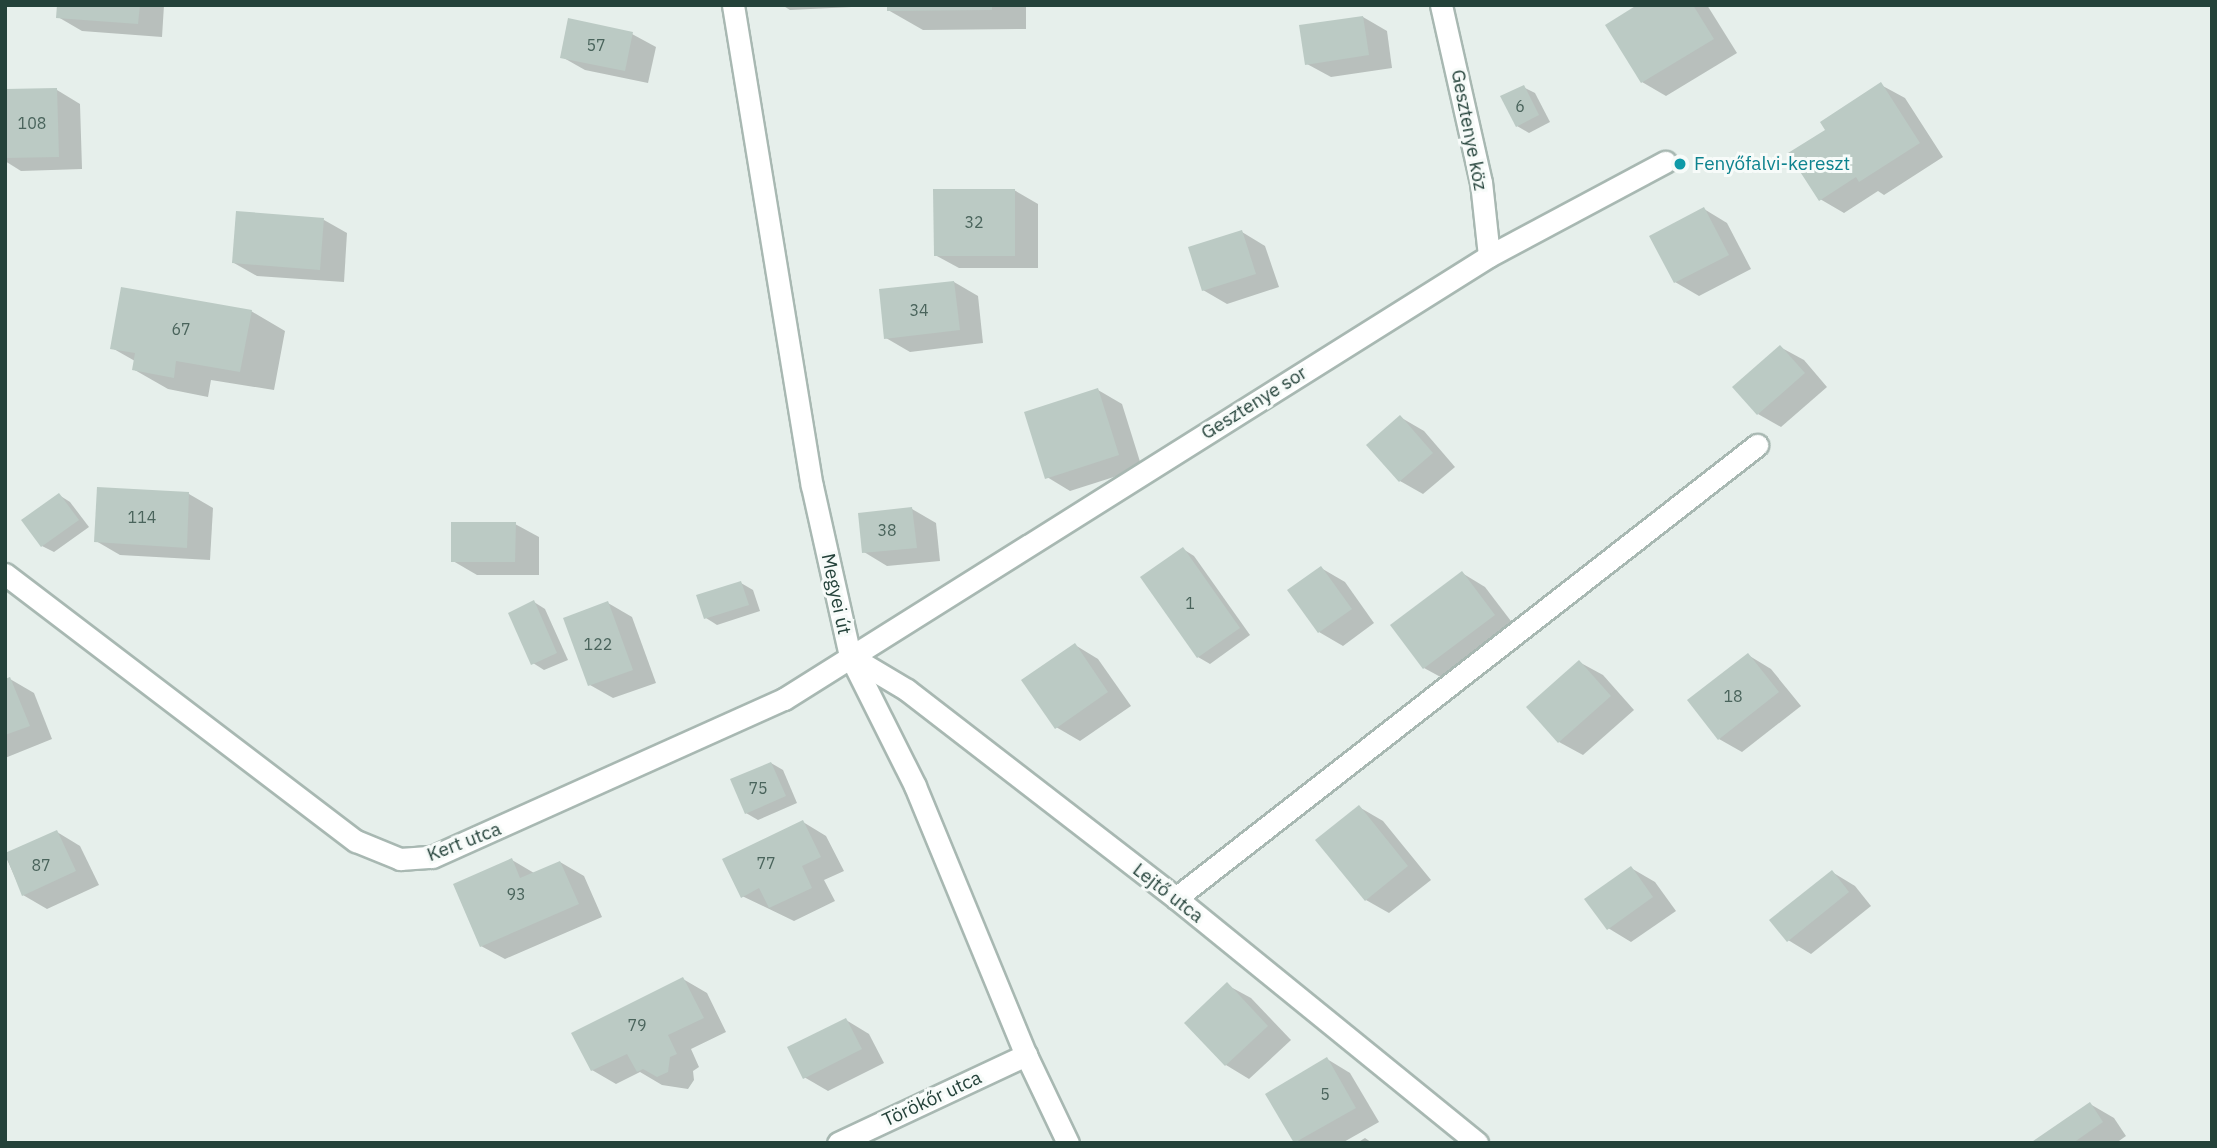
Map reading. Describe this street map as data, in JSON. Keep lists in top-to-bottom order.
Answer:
{
  "streets": {
    "street": [
      "Gesztenye köz",
      "Gesztenye sor",
      "Megyei út",
      "Kert utca",
      "Lejtő utca",
      "Törökőr utca"
    ]
  },
  "crossings": [
    ["Gesztenye köz", "Gesztenye sor"],
    ["Gesztenye sor", "Megyei út"],
    ["Gesztenye sor", "Kert utca"],
    ["Gesztenye sor", "Lejtő utca"],
    ["Megyei út", "Kert utca"],
    ["Megyei út", "Lejtő utca"],
    ["Megyei út", "Törökőr utca"],
    ["Kert utca", "Lejtő utca"]
  ],
  "places": ["Fenyőfalvi-kereszt"],
  "house_numbers": [
    "57",
    "6",
    "108",
    "32",
    "34",
    "67",
    "114",
    "38",
    "1",
    "122",
    "18",
    "75",
    "77",
    "87",
    "93",
    "79",
    "5"
  ]
}
